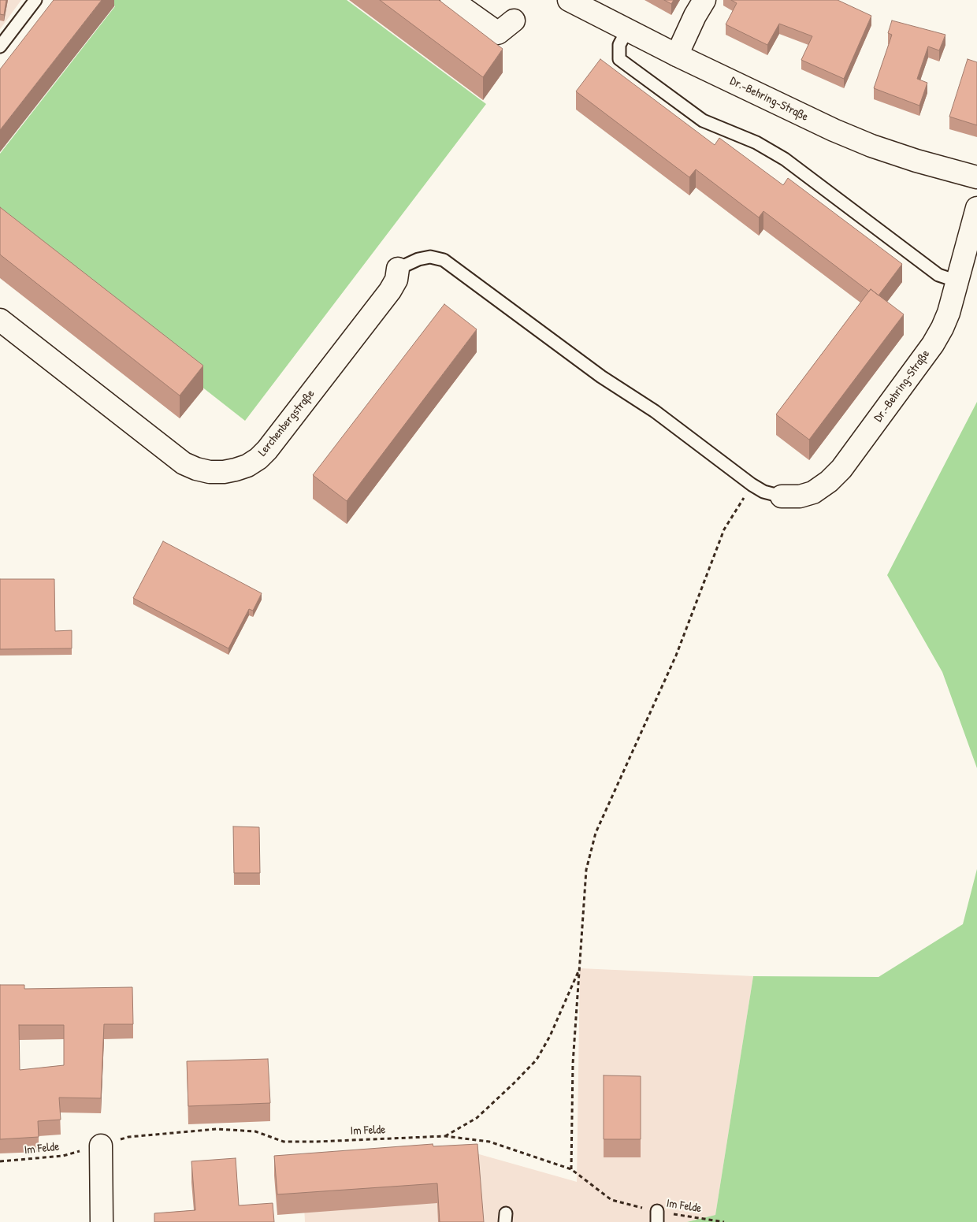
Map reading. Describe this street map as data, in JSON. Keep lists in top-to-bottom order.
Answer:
{
  "streets": {
    "street": ["Dr.-Behring-Straße", "Lerchenbergstraße"],
    "path": ["Im Felde"]
  }
}
